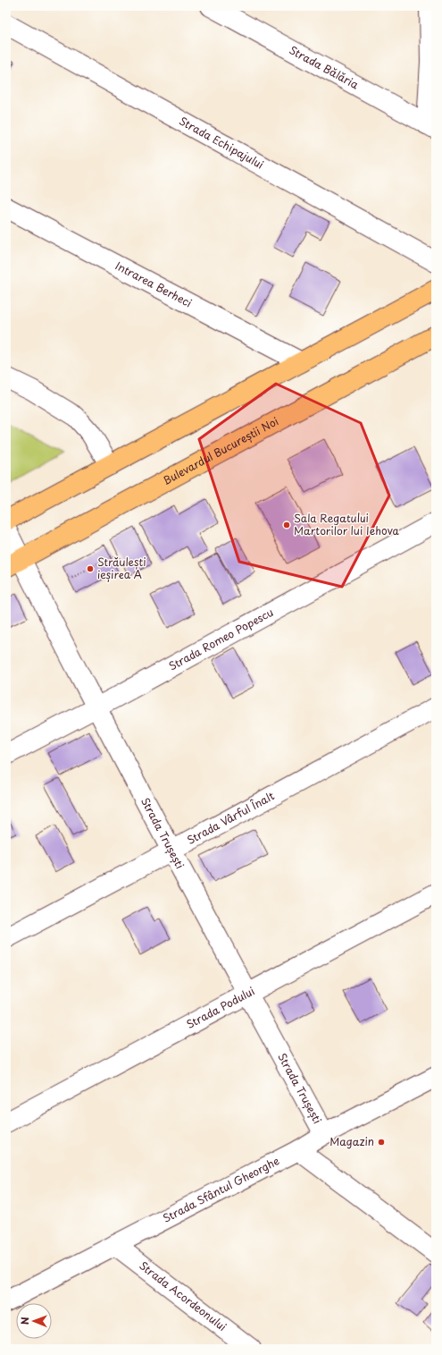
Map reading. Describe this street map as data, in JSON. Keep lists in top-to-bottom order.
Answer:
{
  "streets": {
    "main road": ["Bulevardul Bucureștii Noi"],
    "street": [
      "Strada Bălăria",
      "Strada Echipajului",
      "Intrarea Berheci",
      "Strada Romeo Popescu",
      "Strada Vârful Înalt",
      "Strada Trușești",
      "Strada Podului",
      "Strada Sfântul Gheorghe",
      "Strada Acordeonului"
    ]
  },
  "crossings": [
    ["Bulevardul Bucureștii Noi", "Strada Trușești"],
    ["Strada Romeo Popescu", "Strada Trușești"],
    ["Strada Vârful Înalt", "Strada Trușești"],
    ["Strada Trușești", "Strada Podului"],
    ["Strada Trușești", "Strada Sfântul Gheorghe"],
    ["Strada Sfântul Gheorghe", "Strada Acordeonului"]
  ],
  "places": ["Sala Regatului Martorilor lui Iehova", "Străulești ieșirea A", "Magazin"],
  "north": "left"
}
